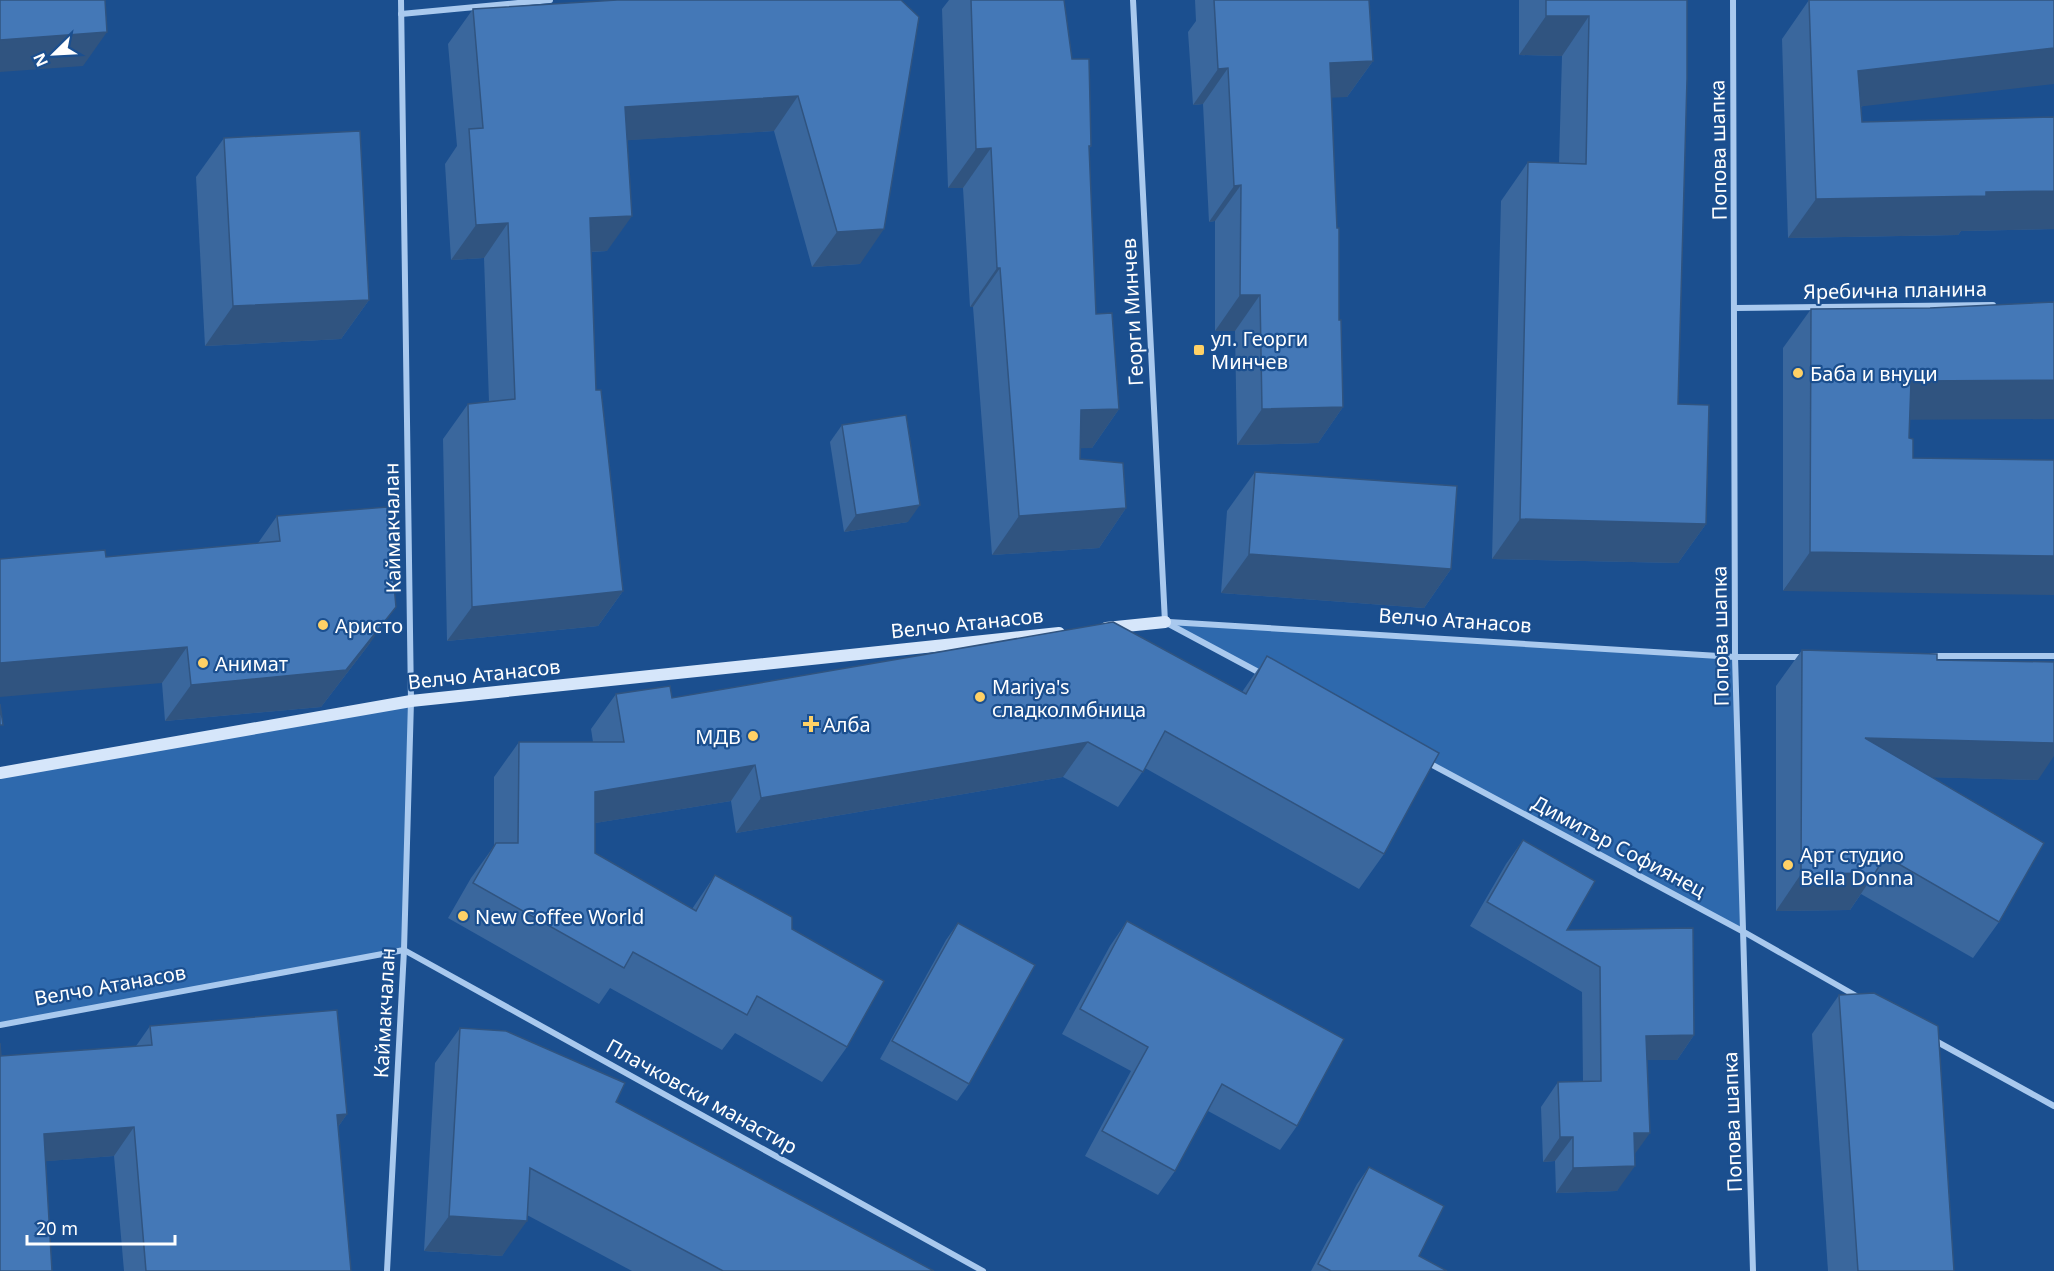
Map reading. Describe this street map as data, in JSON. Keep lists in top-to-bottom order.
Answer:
{
  "streets": {
    "street": [
      "Попова шапка",
      "Яребична планина",
      "Георги Минчев",
      "Каймакчалан",
      "Велчо Атанасов",
      "Димитър Софиянец",
      "Плачковски манастир"
    ]
  },
  "crossings": [
    ["Попова шапка", "Яребична планина"],
    ["Попова шапка", "Велчо Атанасов"],
    ["Попова шапка", "Димитър Софиянец"],
    ["Георги Минчев", "Велчо Атанасов"],
    ["Каймакчалан", "Велчо Атанасов"],
    ["Каймакчалан", "Плачковски манастир"],
    ["Велчо Атанасов", "Плачковски манастир"]
  ],
  "places": {
    "transit": ["ул. Георги Минчев"],
    "other": [
      "Баба и внуци",
      "Аристо",
      "Анимат",
      "Mariya's сладколмбница",
      "МДВ",
      "Арт студио Bella Donna",
      "New Coffee World"
    ],
    "health": ["Алба"]
  },
  "scale_bar": "20 m",
  "north": "bottom left"
}
